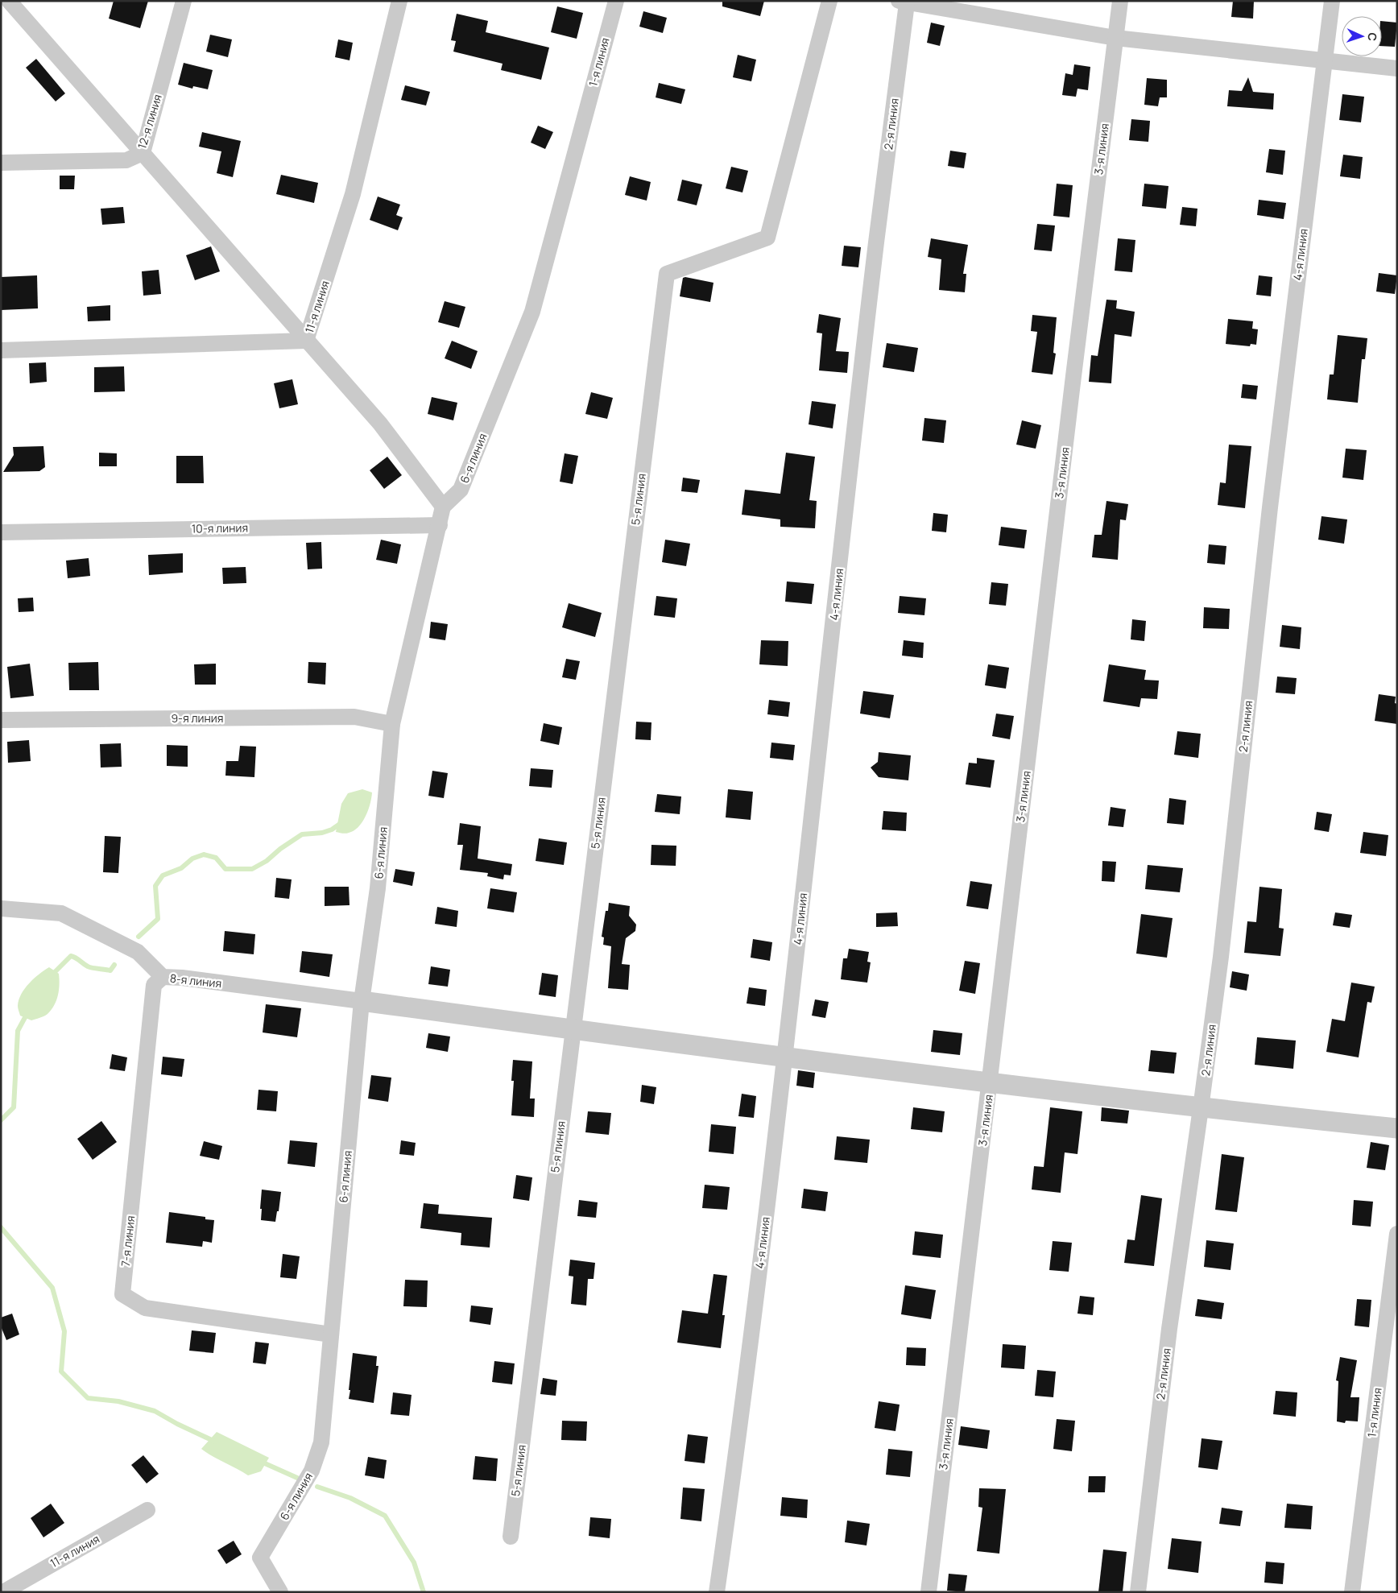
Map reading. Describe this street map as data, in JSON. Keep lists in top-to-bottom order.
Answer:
{
  "streets": {
    "street": [
      "1-я линия",
      "12-я линия",
      "2-я линия",
      "3-я линия",
      "4-я линия",
      "11-я линия",
      "6-я линия",
      "5-я линия",
      "10-я линия",
      "9-я линия",
      "8-я линия",
      "7-я линия"
    ]
  },
  "crossings": [
    ["1-я линия", "6-я линия"],
    ["2-я линия", "4-я линия"],
    ["6-я линия", "10-я линия"],
    ["6-я линия", "9-я линия"],
    ["6-я линия", "8-я линия"],
    ["6-я линия", "7-я линия"],
    ["8-я линия", "7-я линия"]
  ],
  "north": "right"
}
